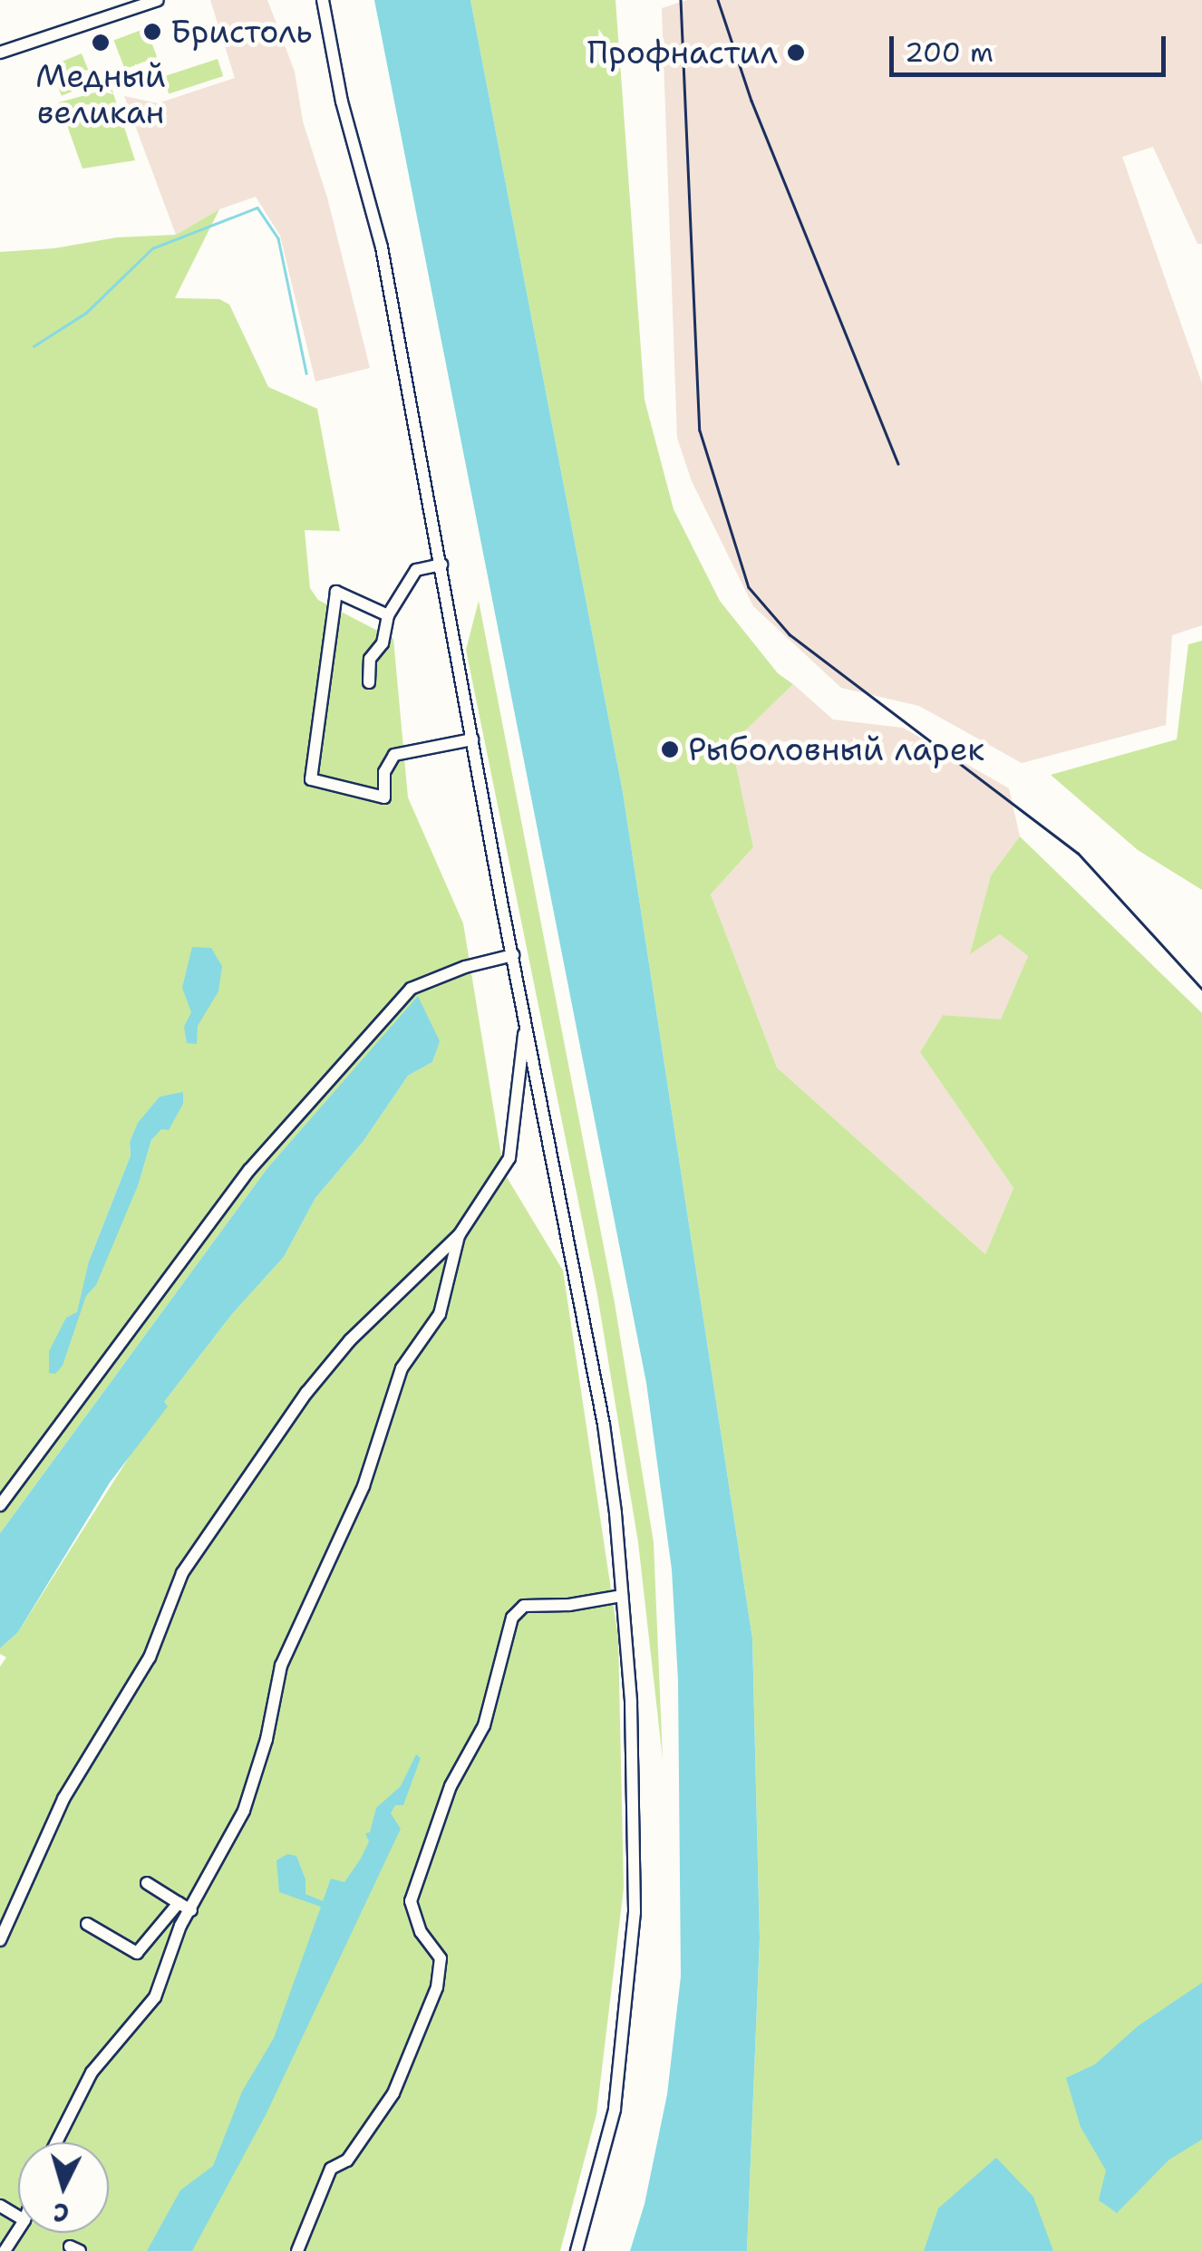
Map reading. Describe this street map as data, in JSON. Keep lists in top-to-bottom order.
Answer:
{
  "places": [
    "Бристоль",
    "Медный великан",
    "Профнастил",
    "Рыболовный ларек"
  ],
  "scale_bar": "200 m",
  "north": "bottom"
}
